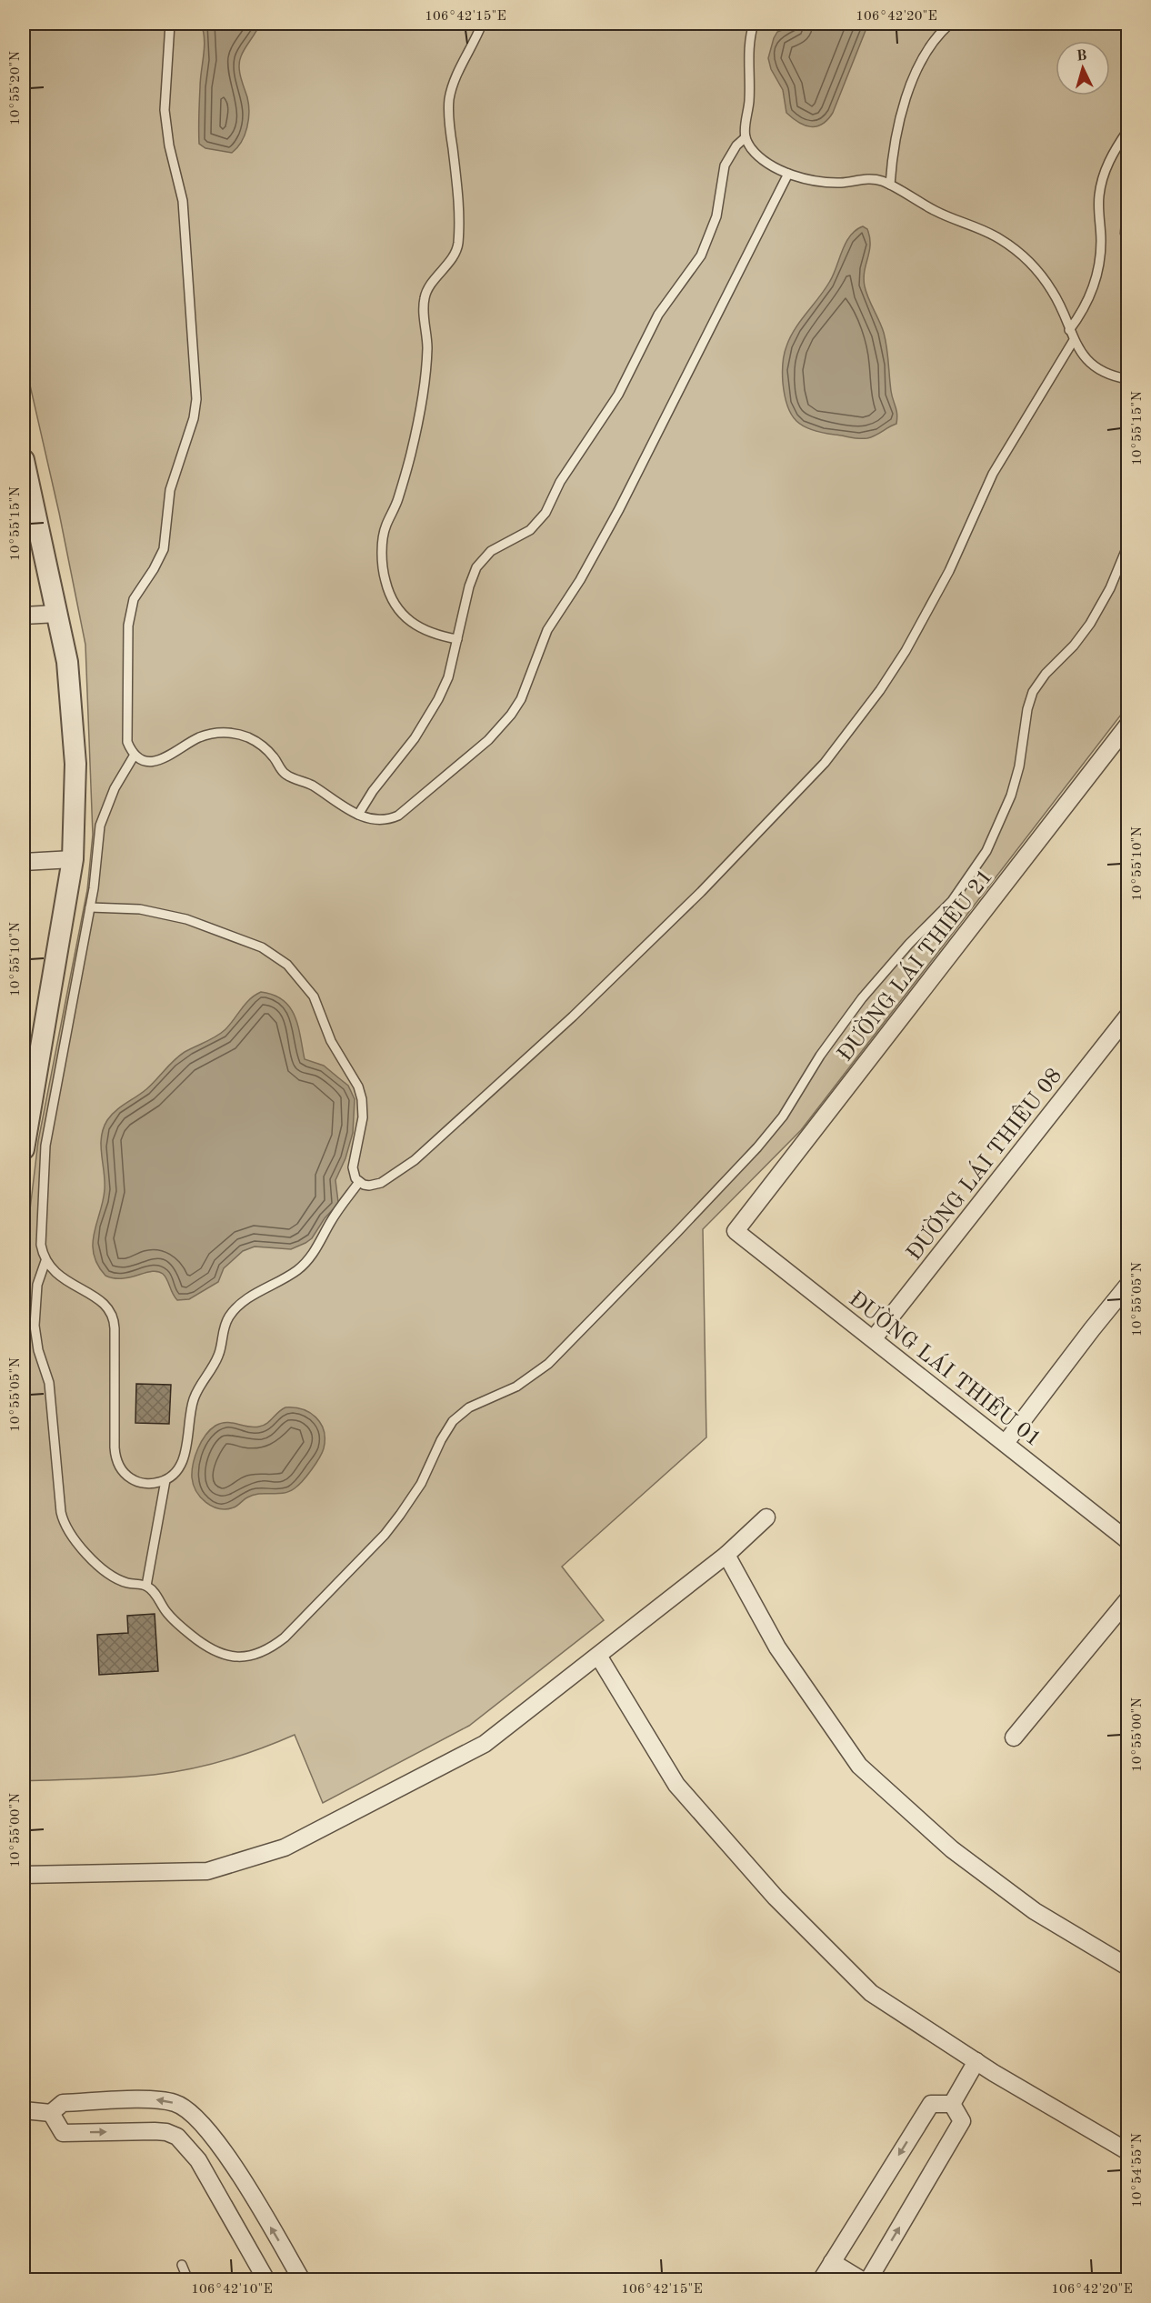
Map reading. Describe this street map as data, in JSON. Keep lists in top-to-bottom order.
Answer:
{
  "streets": {
    "street": ["ĐƯỜNG LÁI THIÊU 21", "ĐƯỜNG LÁI THIÊU 08", "ĐƯỜNG LÁI THIÊU 01"]
  },
  "crossings": [
    ["ĐƯỜNG LÁI THIÊU 21", "ĐƯỜNG LÁI THIÊU 01"],
    ["ĐƯỜNG LÁI THIÊU 08", "ĐƯỜNG LÁI THIÊU 01"]
  ],
  "north": "top",
  "coordinates": [
    "106°42'15\"E",
    "106°42'20\"E",
    "10°55'20\"N",
    "10°55'15\"N",
    "10°55'10\"N",
    "10°55'05\"N",
    "10°55'00\"N",
    "10°54'55\"N",
    "106°42'10\"E"
  ]
}
